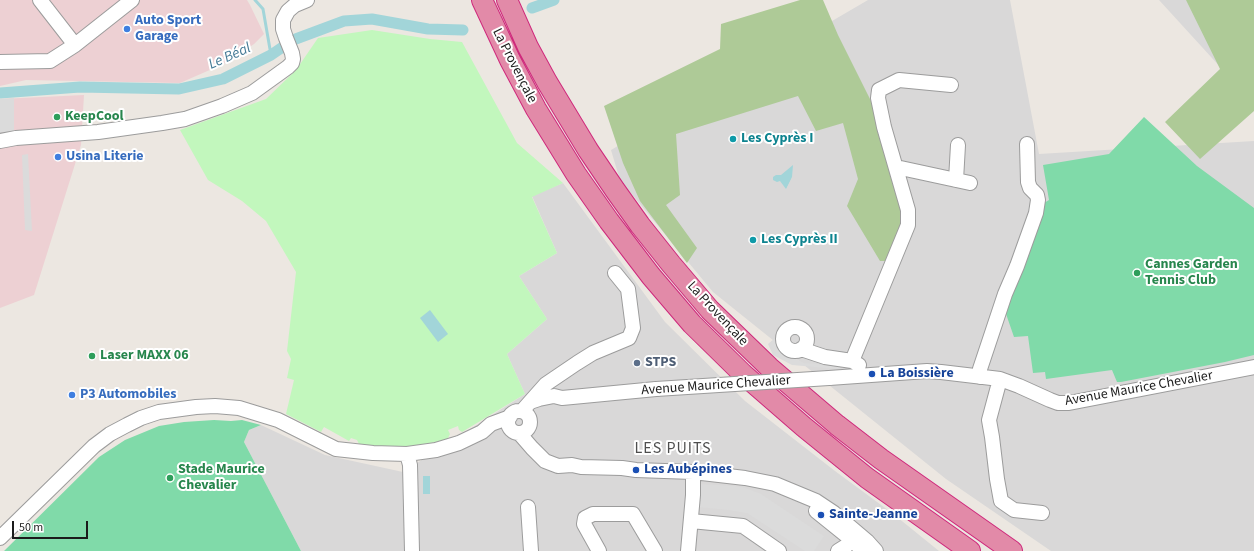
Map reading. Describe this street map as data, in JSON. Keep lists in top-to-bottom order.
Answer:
{
  "streets": {
    "highway": ["La Provençale"],
    "street": ["Avenue Maurice Chevalier"]
  },
  "districts": ["LES PUITS"],
  "water": ["Le Béal"],
  "places": [
    "Auto Sport Garage",
    "KeepCool",
    "Les Cyprès I",
    "Usina Literie",
    "Les Cyprès II",
    "Cannes Garden Tennis Club",
    "Laser MAXX 06",
    "STPS",
    "La Boissière",
    "P3 Automobiles",
    "Les Aubépines",
    "Stade Maurice Chevalier",
    "Sainte-Jeanne"
  ],
  "scale_bar": "50 m"
}
